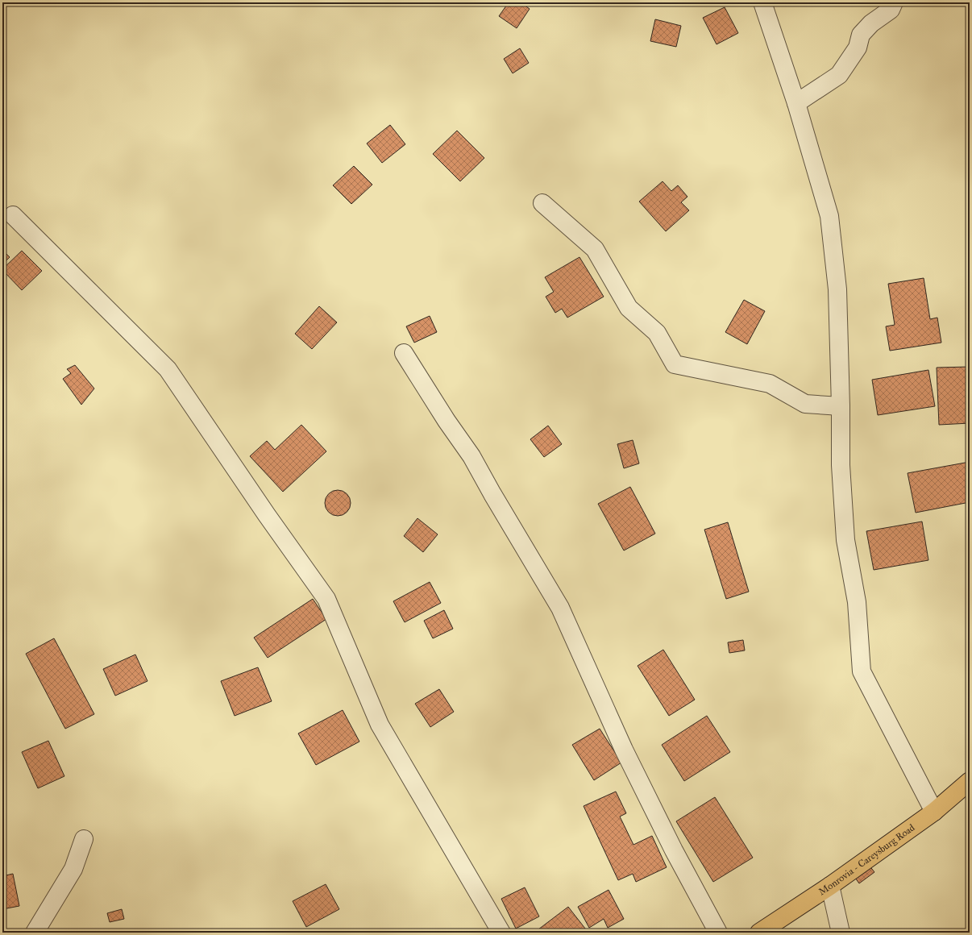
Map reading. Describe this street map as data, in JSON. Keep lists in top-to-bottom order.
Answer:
{
  "streets": {
    "main road": ["Monrovia - Careysburg Road"]
  }
}
